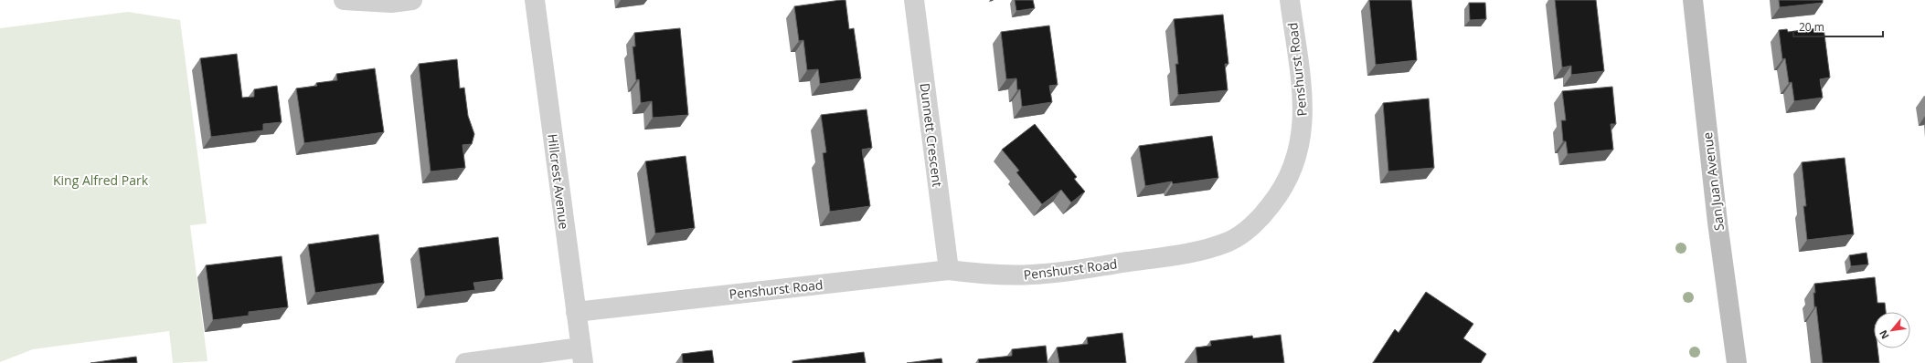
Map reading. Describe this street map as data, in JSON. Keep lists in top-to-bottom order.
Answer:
{
  "streets": {
    "street": [
      "Penshurst Road",
      "Dunnett Crescent",
      "Hillcrest Avenue",
      "San Juan Avenue"
    ]
  },
  "crossings": [
    ["Penshurst Road", "Dunnett Crescent"],
    ["Penshurst Road", "Hillcrest Avenue"]
  ],
  "parks": ["King Alfred Park"],
  "scale_bar": "20 m",
  "north": "bottom left"
}
